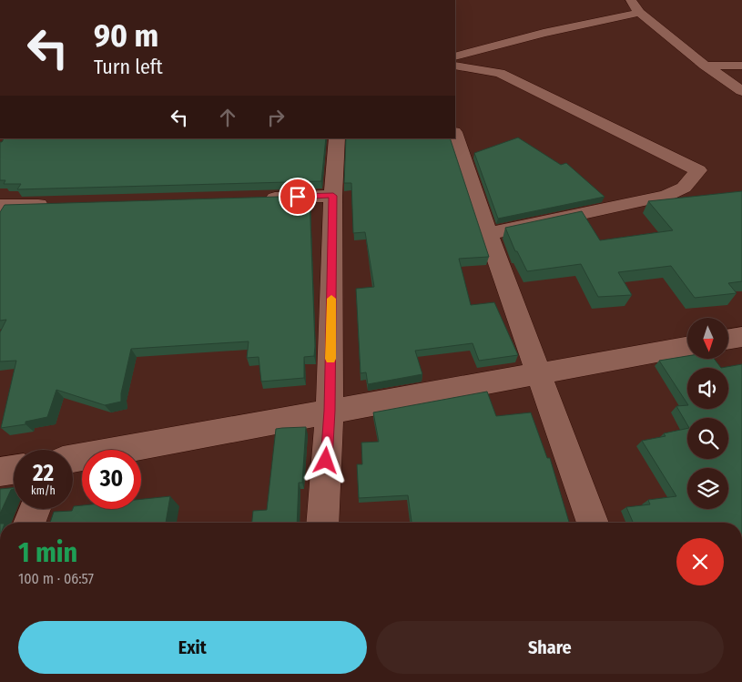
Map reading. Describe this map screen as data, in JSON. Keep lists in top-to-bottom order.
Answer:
{
  "north": "bottom",
  "page": {
    "turn": ["90 m", "Turn left"],
    "speed": "22 km/h",
    "limit": "30",
    "heading": ["1 min", "100 m · 06:57"],
    "buttons": ["Exit", "Share"]
  }
}
